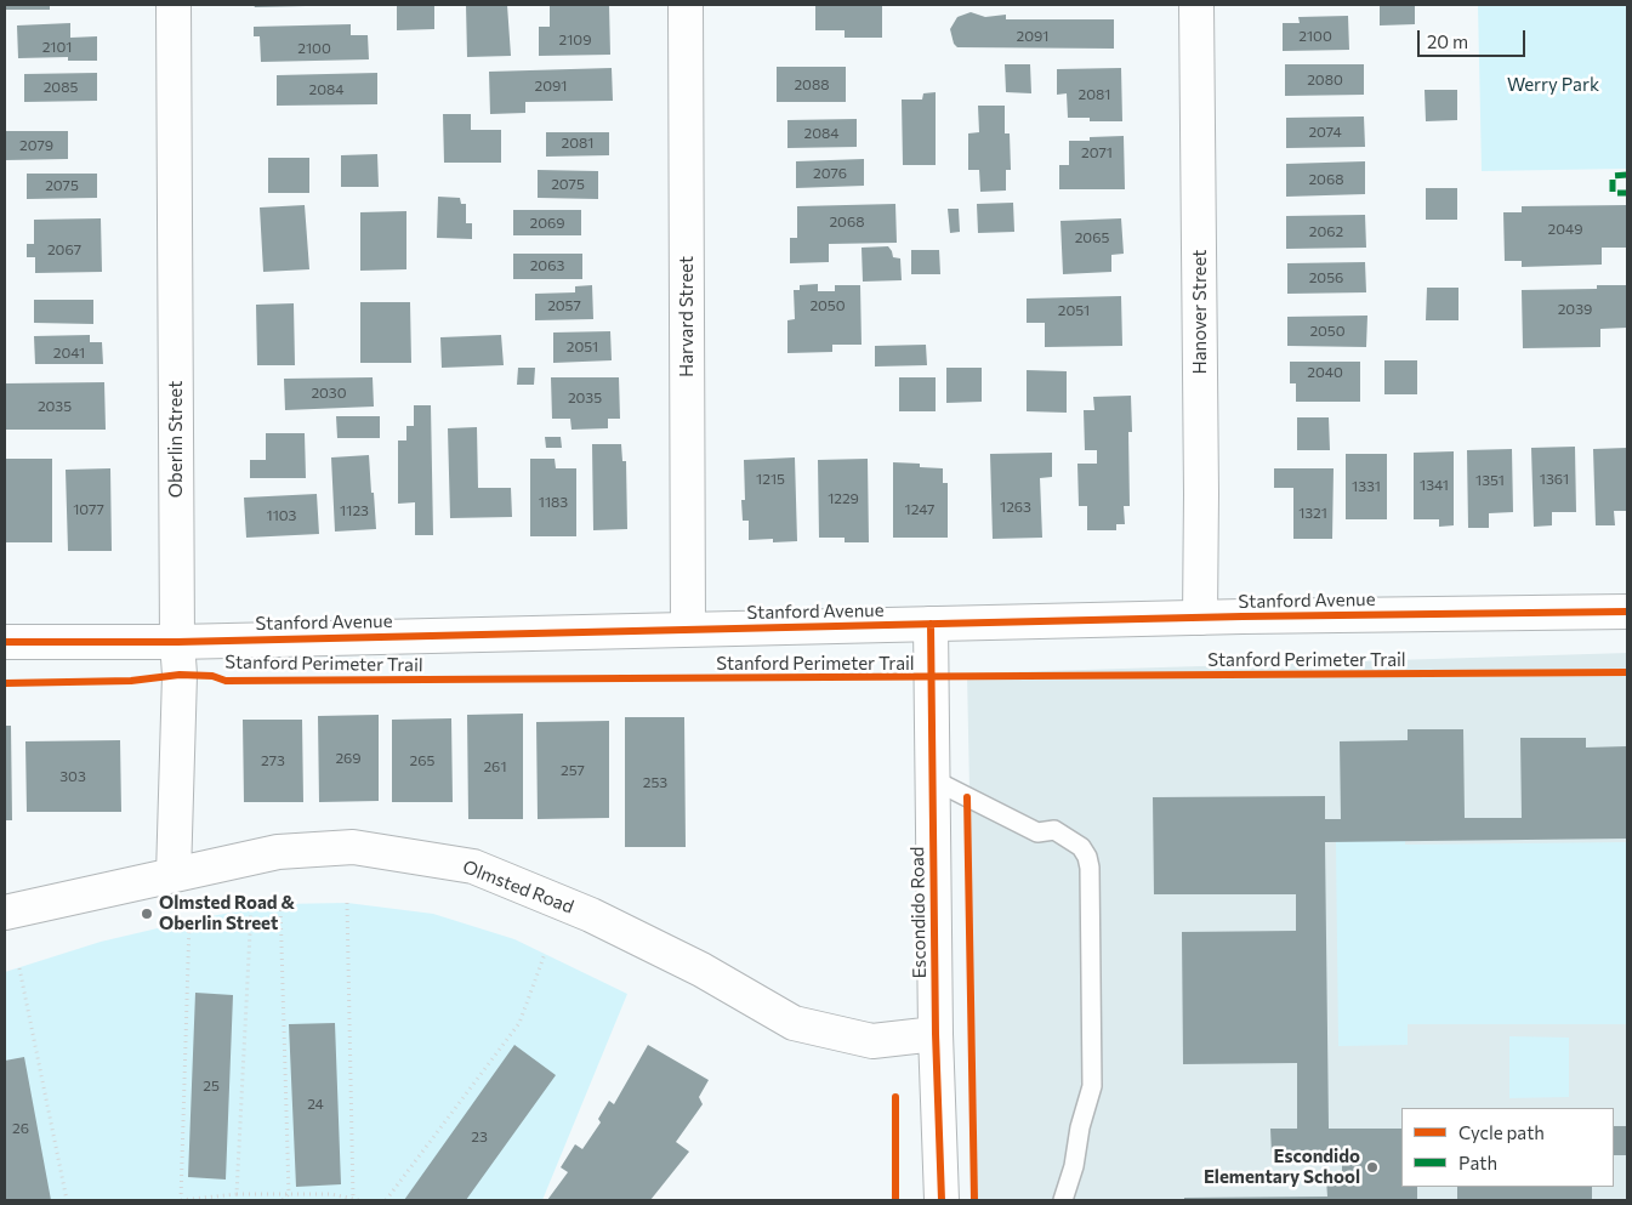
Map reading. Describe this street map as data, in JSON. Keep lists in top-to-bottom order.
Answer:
{
  "streets": {
    "street": [
      "Hanover Street",
      "Harvard Street",
      "Oberlin Street",
      "Stanford Avenue",
      "Olmsted Road",
      "Escondido Road"
    ],
    "cycle path": ["Stanford Perimeter Trail"]
  },
  "crossings": [
    ["Hanover Street", "Stanford Avenue"],
    ["Harvard Street", "Stanford Avenue"],
    ["Oberlin Street", "Stanford Avenue"],
    ["Oberlin Street", "Olmsted Road"],
    ["Stanford Avenue", "Escondido Road"],
    ["Olmsted Road", "Escondido Road"]
  ],
  "parks": ["Werry Park"],
  "places": ["Olmsted Road & Oberlin Street", "Escondido Elementary School"],
  "house_numbers": [
    "2091",
    "2100",
    "2109",
    "2101",
    "2100",
    "2080",
    "2088",
    "2091",
    "2085",
    "2084",
    "2081",
    "2074",
    "2084",
    "2081",
    "2079",
    "2071",
    "2076",
    "2068",
    "2075",
    "2075",
    "2068",
    "2069",
    "2049",
    "2062",
    "2065",
    "2067",
    "2063",
    "2056",
    "2057",
    "2050",
    "2039",
    "2051",
    "2050",
    "2051",
    "2041",
    "2040",
    "2030",
    "2035",
    "2035",
    "1215",
    "1361",
    "1351",
    "1341",
    "1331",
    "1229",
    "1183",
    "1263",
    "1077",
    "1247",
    "1123",
    "1321",
    "1103",
    "269",
    "273",
    "265",
    "261",
    "257",
    "303",
    "253",
    "25",
    "24",
    "26",
    "23"
  ],
  "legend": ["Cycle path", "Path"],
  "scale_bar": "20 m"
}
